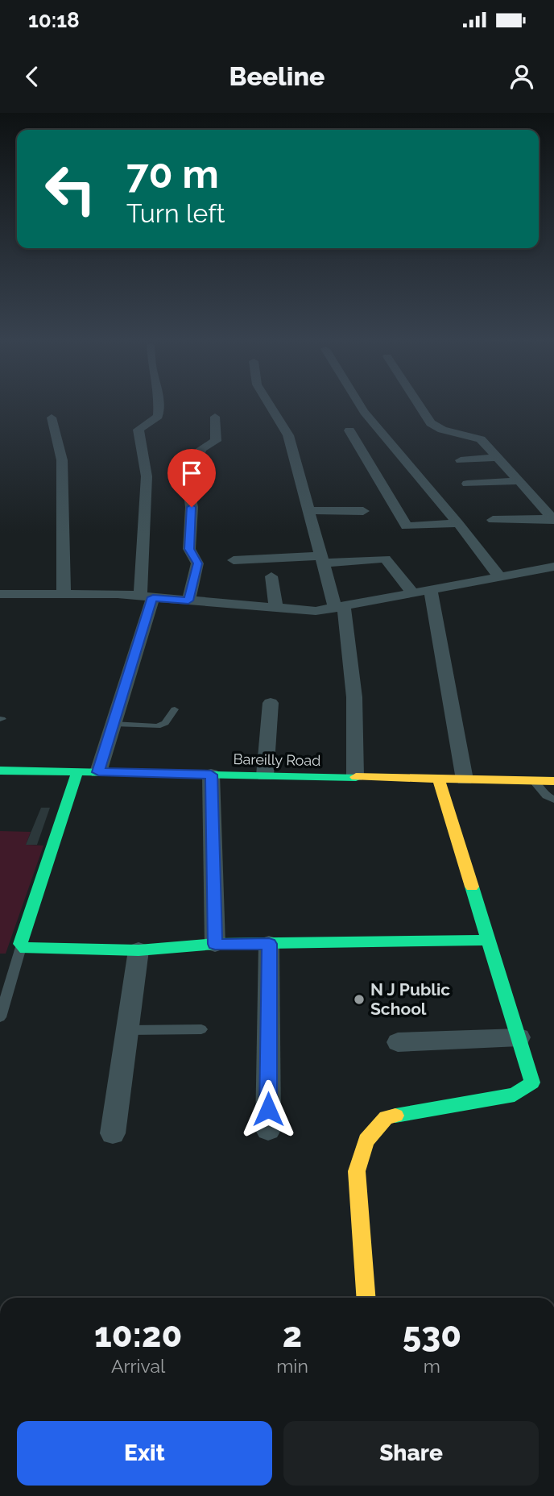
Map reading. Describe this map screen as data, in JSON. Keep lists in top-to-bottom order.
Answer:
{
  "streets": {
    "main road": ["Bareilly Road"]
  },
  "places": ["N J Public School"],
  "page": {
    "status": "10:18",
    "header": "Beeline",
    "turn": ["70 m", "Turn left"],
    "eta": [
      "10:20",
      "Arrival",
      "2",
      "min",
      "530",
      "m"
    ],
    "buttons": ["Exit", "Share"]
  }
}
